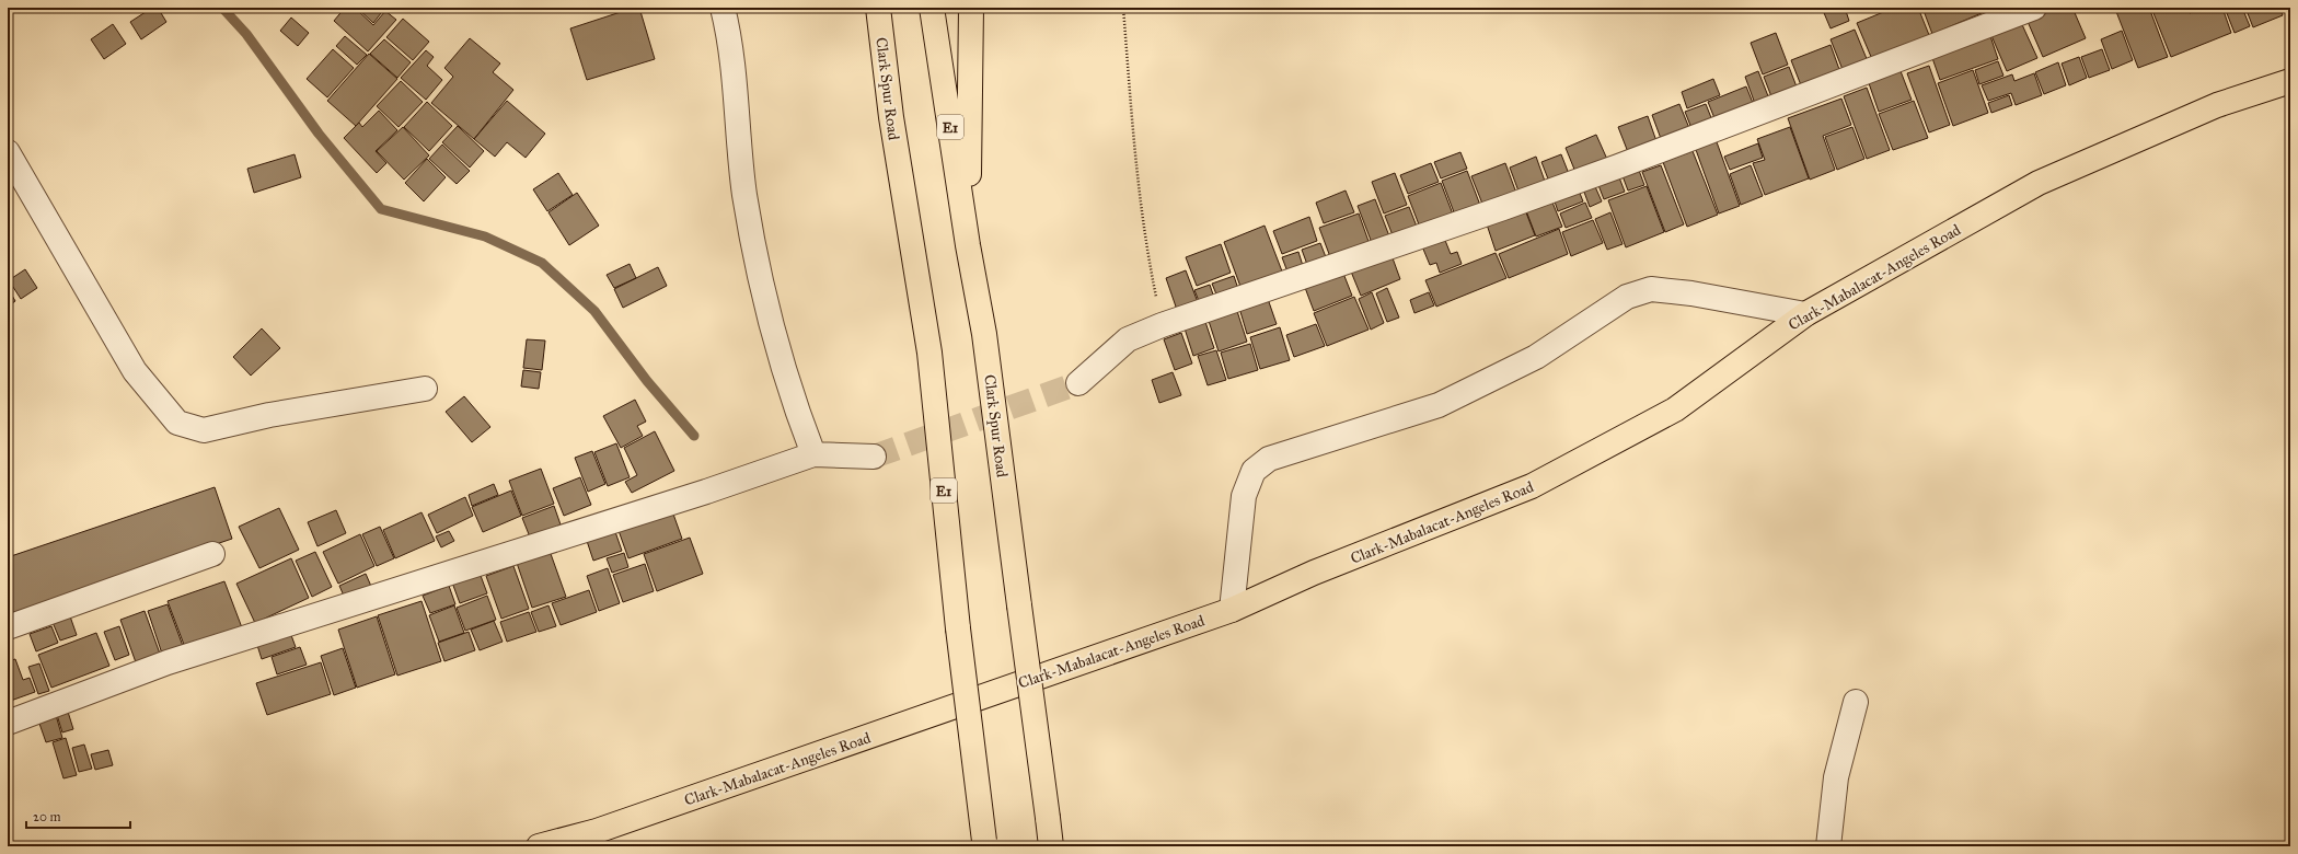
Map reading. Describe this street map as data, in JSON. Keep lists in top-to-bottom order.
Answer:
{
  "streets": {
    "main road": ["Clark Spur Road", "E1", "Clark-Mabalacat-Angeles Road"]
  },
  "scale_bar": "20 m"
}
